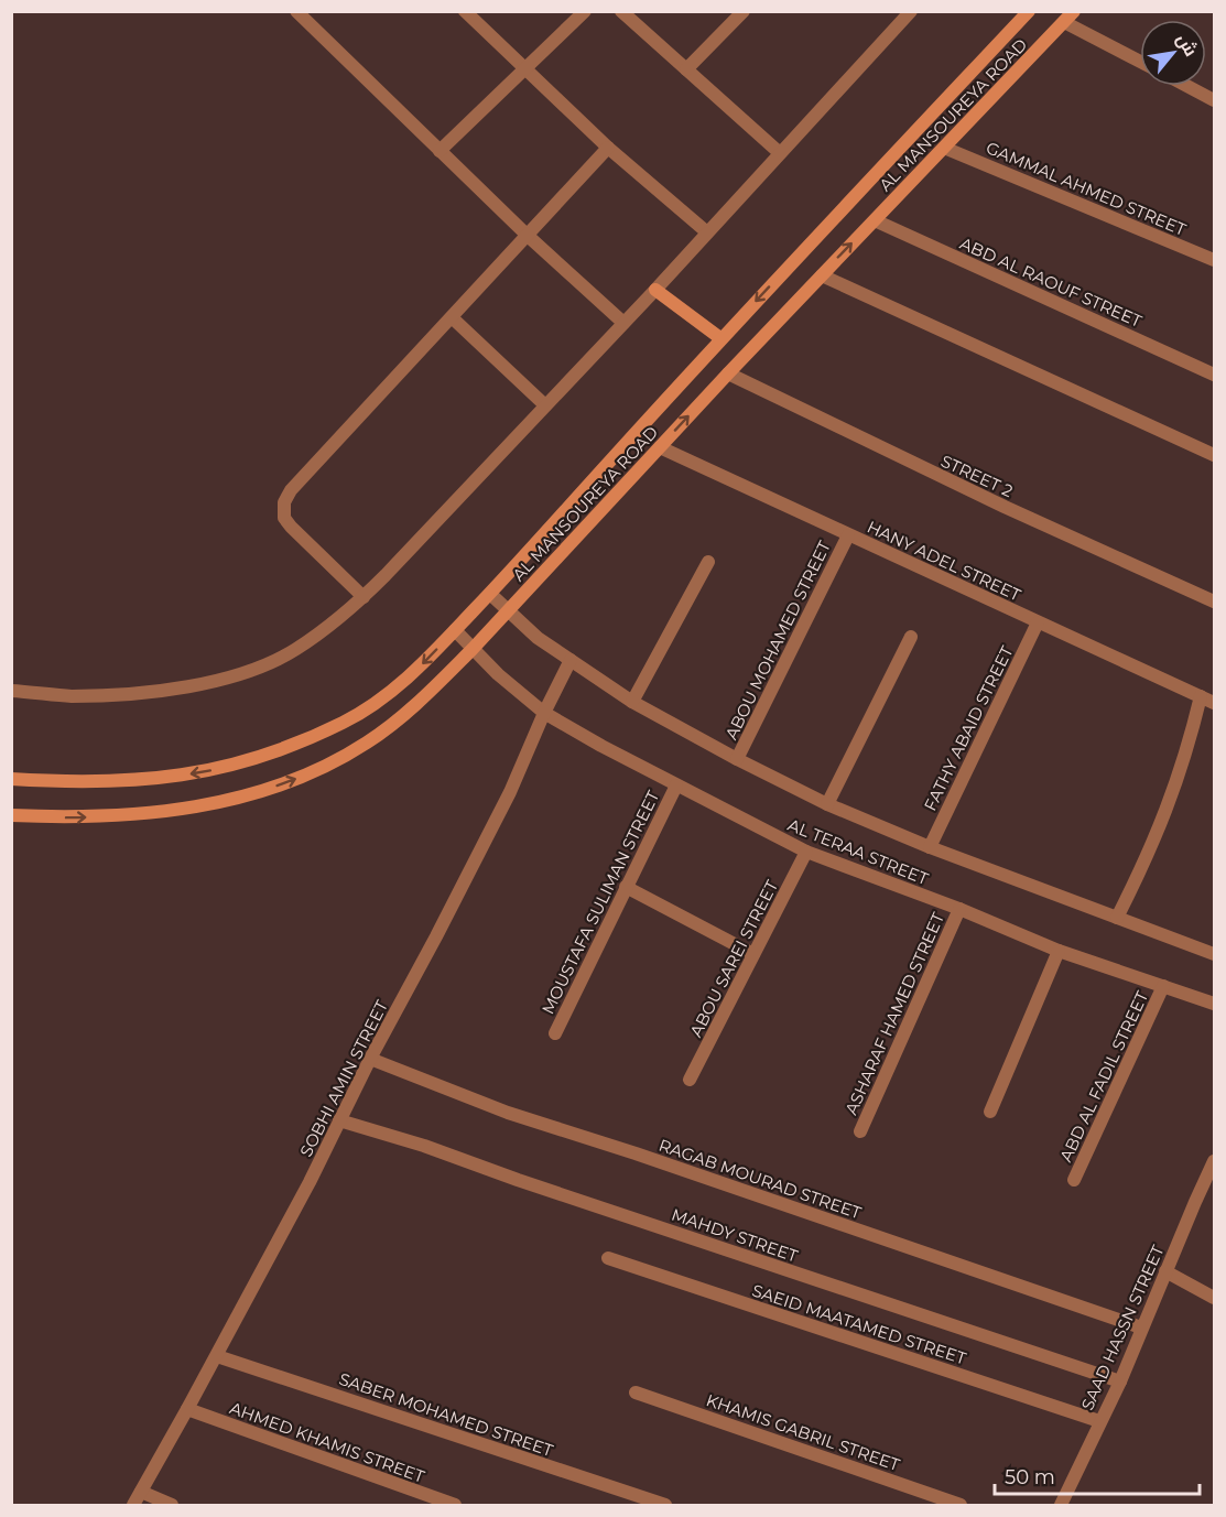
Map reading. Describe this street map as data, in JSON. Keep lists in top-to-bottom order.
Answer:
{
  "streets": {
    "main road": ["AL MANSOUREYA ROAD"],
    "street": [
      "GAMMAL AHMED STREET",
      "ABD AL RAOUF STREET",
      "STREET 2",
      "HANY ADEL STREET",
      "ABOU MOHAMED STREET",
      "FATHY ABAID STREET",
      "AL TERAA STREET",
      "MOUSTAFA SULIMAN STREET",
      "ABOU SAREI STREET",
      "ASHARAF HAMED STREET",
      "ABD AL FADIL STREET",
      "SOBHI AMIN STREET",
      "RAGAB MOURAD STREET",
      "MAHDY STREET",
      "SAEID MAATAMED STREET",
      "SAAD HASSN STREET",
      "SABER MOHAMED STREET",
      "KHAMIS GABRIL STREET",
      "AHMED KHAMIS STREET"
    ]
  },
  "crossings": [
    ["AL MANSOUREYA ROAD", "GAMMAL AHMED STREET"],
    ["AL MANSOUREYA ROAD", "ABD AL RAOUF STREET"],
    ["AL MANSOUREYA ROAD", "STREET 2"],
    ["AL MANSOUREYA ROAD", "HANY ADEL STREET"],
    ["AL MANSOUREYA ROAD", "AL TERAA STREET"],
    ["HANY ADEL STREET", "ABOU MOHAMED STREET"],
    ["HANY ADEL STREET", "FATHY ABAID STREET"],
    ["ABOU MOHAMED STREET", "AL TERAA STREET"],
    ["FATHY ABAID STREET", "AL TERAA STREET"],
    ["AL TERAA STREET", "MOUSTAFA SULIMAN STREET"],
    ["AL TERAA STREET", "ABOU SAREI STREET"],
    ["AL TERAA STREET", "ASHARAF HAMED STREET"],
    ["AL TERAA STREET", "ABD AL FADIL STREET"],
    ["AL TERAA STREET", "SOBHI AMIN STREET"],
    ["SOBHI AMIN STREET", "RAGAB MOURAD STREET"],
    ["SOBHI AMIN STREET", "MAHDY STREET"],
    ["SOBHI AMIN STREET", "SABER MOHAMED STREET"],
    ["SOBHI AMIN STREET", "AHMED KHAMIS STREET"],
    ["RAGAB MOURAD STREET", "SAAD HASSN STREET"],
    ["MAHDY STREET", "SAAD HASSN STREET"],
    ["SAEID MAATAMED STREET", "SAAD HASSN STREET"]
  ],
  "scale_bar": "50 m",
  "north": "top right"
}
